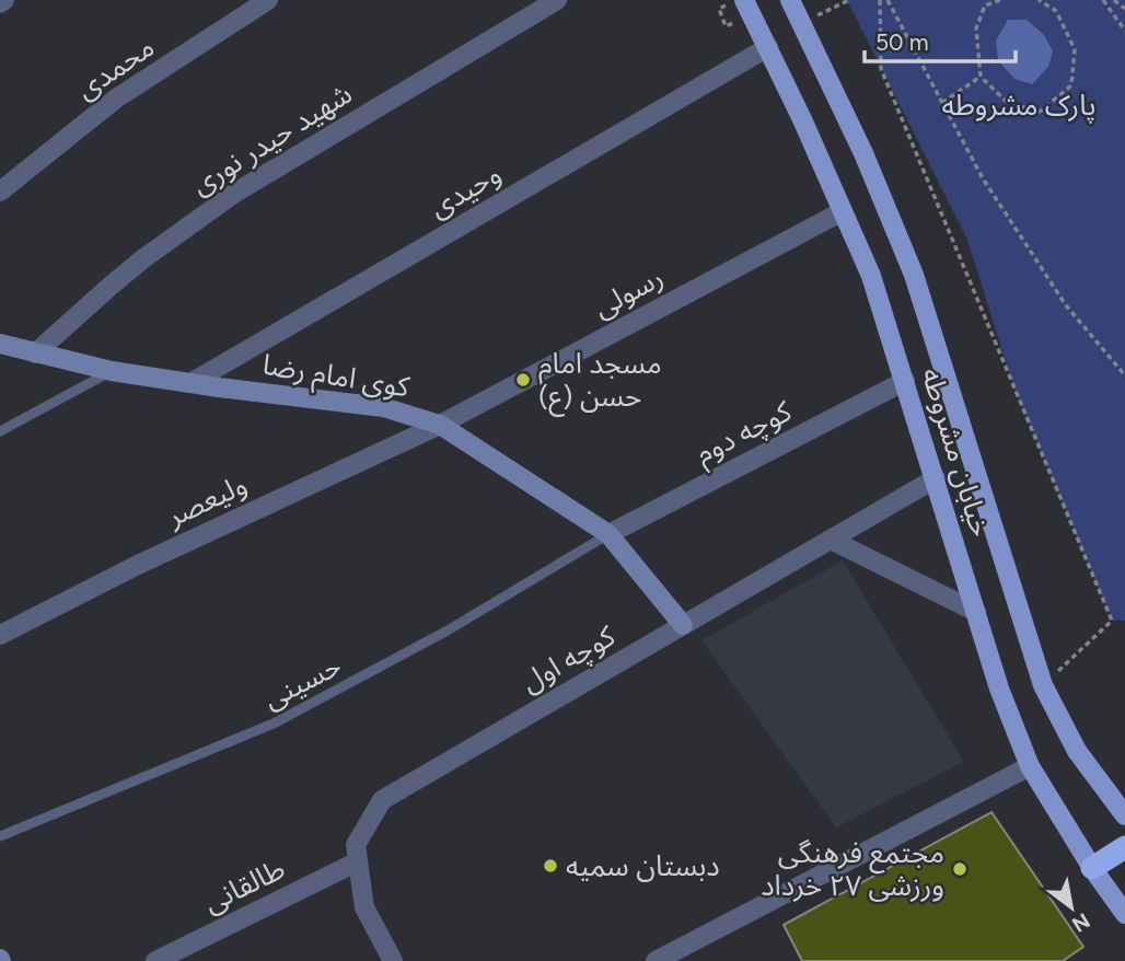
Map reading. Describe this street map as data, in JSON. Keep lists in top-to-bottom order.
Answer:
{
  "streets": {
    "main road": ["خیابان مشروطه"],
    "street": [
      "محمدی",
      "شهید حیدر نوری",
      "وحیدی",
      "رسولی",
      "کوی امام رضا",
      "کوچه دوم",
      "ولیعصر",
      "کوچه اول",
      "طالقانی"
    ],
    "lane": ["حسینی"]
  },
  "crossings": [
    ["شهید حیدر نوری", "کوی امام رضا"],
    ["وحیدی", "کوی امام رضا"],
    ["وحیدی", "خیابان مشروطه"],
    ["رسولی", "کوی امام رضا"],
    ["رسولی", "خیابان مشروطه"],
    ["رسولی", "ولیعصر"],
    ["کوی امام رضا", "کوچه دوم"],
    ["کوی امام رضا", "ولیعصر"],
    ["کوی امام رضا", "کوچه اول"],
    ["کوی امام رضا", "حسینی"],
    ["کوچه دوم", "خیابان مشروطه"],
    ["کوچه دوم", "حسینی"],
    ["خیابان مشروطه", "کوچه اول"],
    ["کوچه اول", "طالقانی"]
  ],
  "parks": ["پارک مشروطه"],
  "places": ["مسجد امام حسن (ع)", "دبستان سمیه", "مجتمع فرهنگی ورزشی ۲۷ خرداد"],
  "scale_bar": "50 m",
  "north": "bottom right"
}
